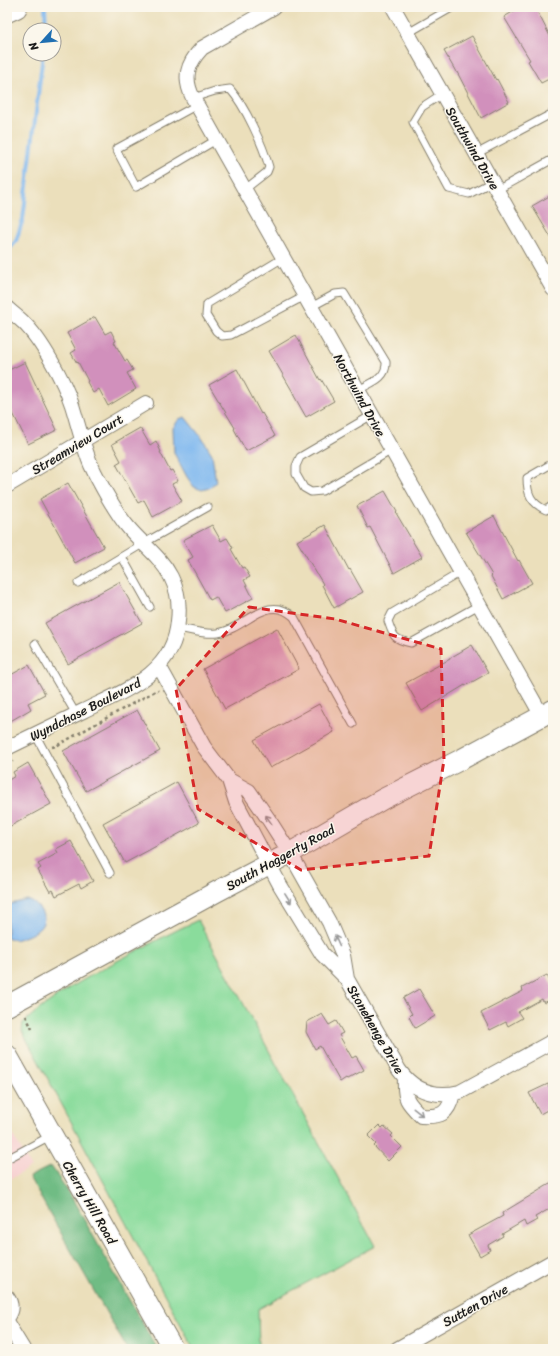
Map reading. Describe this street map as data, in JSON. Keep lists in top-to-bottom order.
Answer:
{
  "streets": {
    "main road": ["South Haggerty Road", "Cherry Hill Road"],
    "street": [
      "Southwind Drive",
      "Northwind Drive",
      "Streamview Court",
      "Wyndchase Boulevard",
      "Stonehenge Drive",
      "Sutten Drive"
    ]
  },
  "crossings": [
    ["Northwind Drive", "South Haggerty Road"],
    ["Streamview Court", "Wyndchase Boulevard"],
    ["South Haggerty Road", "Stonehenge Drive"]
  ],
  "north": "bottom left"
}
